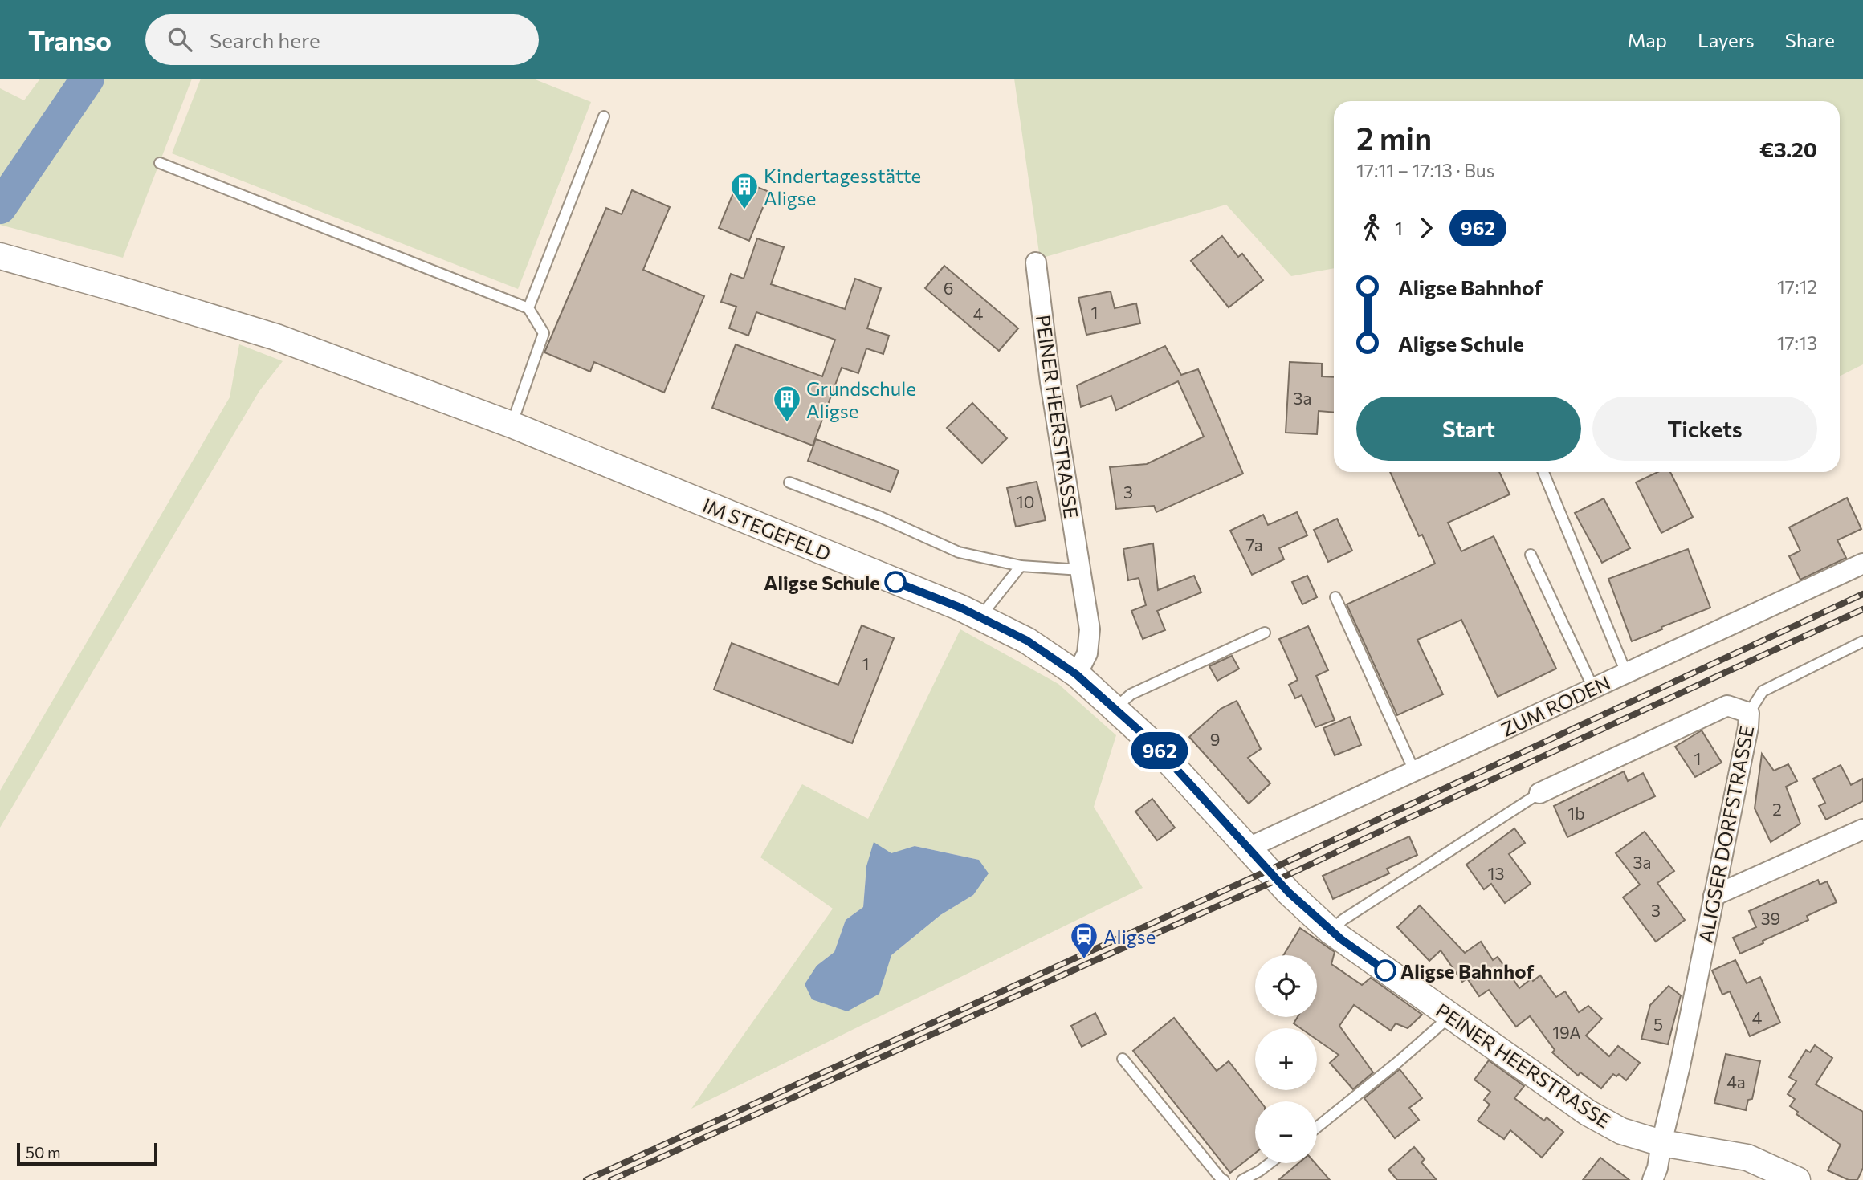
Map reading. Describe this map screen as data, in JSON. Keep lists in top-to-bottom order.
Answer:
{
  "streets": {
    "street": [
      "PEINER HEERSTRASSE",
      "IM STEGEFELD",
      "ZUM RODEN",
      "ALIGSER DORFSTRASSE"
    ]
  },
  "crossings": [
    ["PEINER HEERSTRASSE", "IM STEGEFELD"],
    ["PEINER HEERSTRASSE", "ZUM RODEN"],
    ["PEINER HEERSTRASSE", "ALIGSER DORFSTRASSE"]
  ],
  "places": {
    "building": ["Kindertagesstätte Aligse", "Grundschule Aligse"],
    "other": ["Aligse Schule", "Aligse Bahnhof"],
    "station": ["Aligse"]
  },
  "lines": ["bus line 962"],
  "house_numbers": [
    "6",
    "1",
    "4",
    "3a",
    "3",
    "10",
    "7a",
    "1",
    "9",
    "1",
    "2",
    "1b",
    "3a",
    "13",
    "3",
    "39",
    "4",
    "5",
    "19A",
    "4a"
  ],
  "scale_bar": "50 m",
  "page": {
    "header": "Transo",
    "search": "Search here",
    "nav": ["Map", "Layers", "Share"],
    "on_map": "962",
    "heading": ["2 min", "17:11 – 17:13 · Bus", "€3.20"],
    "legs": ["1", "962"],
    "list": [
      {
        "name": "Aligse Bahnhof",
        "value": "17:12"
      },
      {
        "name": "Aligse Schule",
        "value": "17:13"
      }
    ],
    "buttons": ["Start", "Tickets"],
    "map_buttons": ["+", "−"],
    "scale": "50 m"
  }
}
